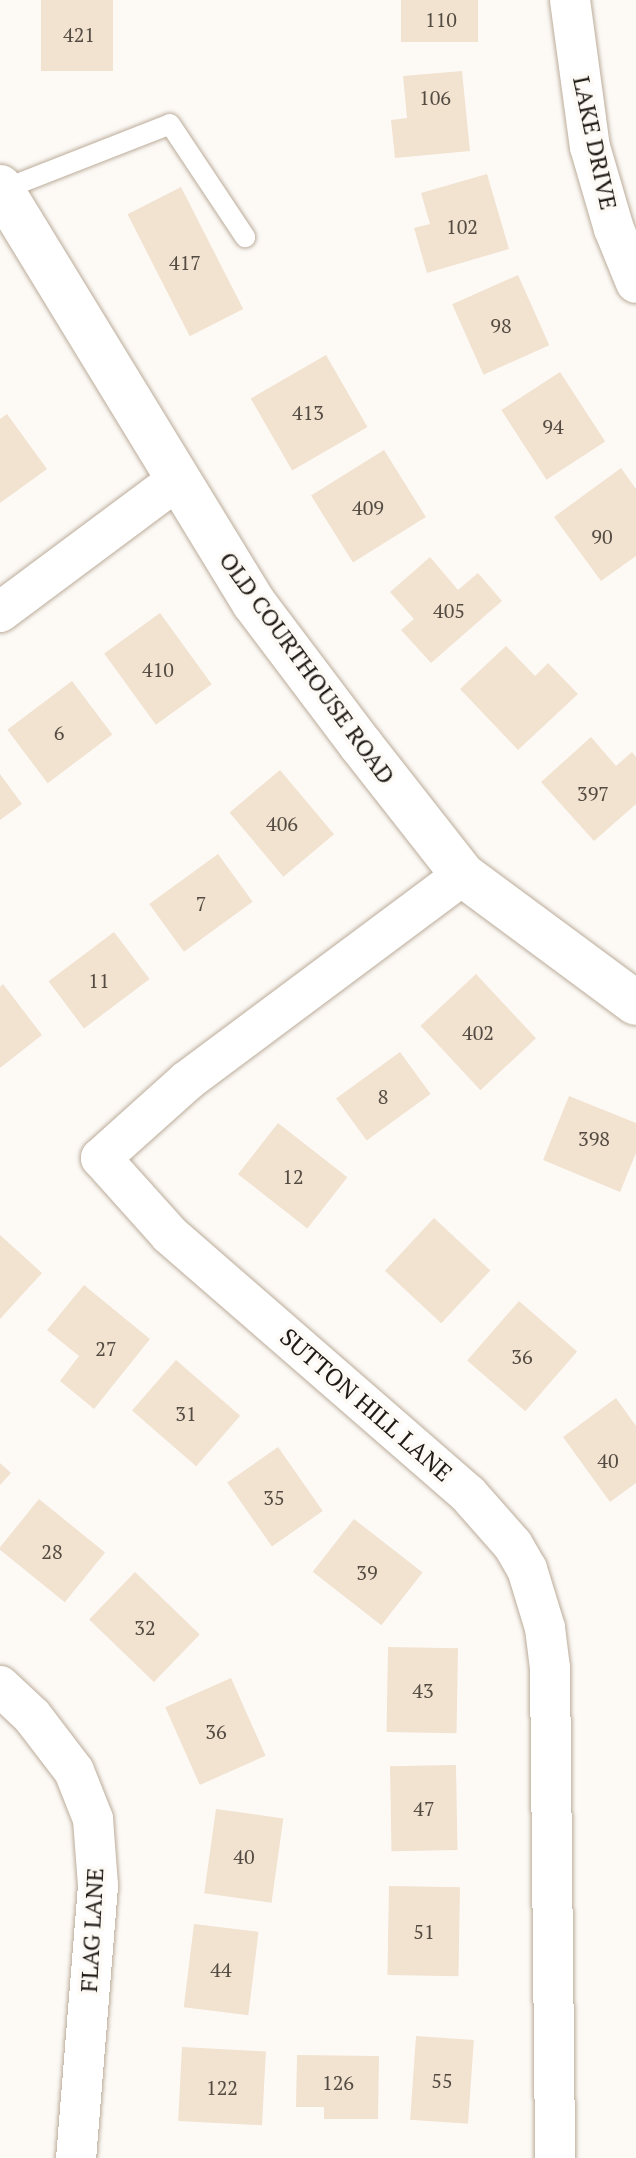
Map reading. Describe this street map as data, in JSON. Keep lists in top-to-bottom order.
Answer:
{
  "streets": {
    "street": [
      "LAKE DRIVE",
      "OLD COURTHOUSE ROAD",
      "SUTTON HILL LANE",
      "FLAG LANE"
    ]
  },
  "crossings": [
    ["OLD COURTHOUSE ROAD", "SUTTON HILL LANE"]
  ],
  "house_numbers": [
    "110",
    "421",
    "106",
    "102",
    "417",
    "98",
    "413",
    "94",
    "409",
    "90",
    "405",
    "410",
    "6",
    "397",
    "406",
    "7",
    "11",
    "402",
    "8",
    "398",
    "12",
    "27",
    "36",
    "31",
    "40",
    "35",
    "28",
    "39",
    "32",
    "43",
    "36",
    "47",
    "40",
    "51",
    "44",
    "55",
    "126",
    "122"
  ]
}
